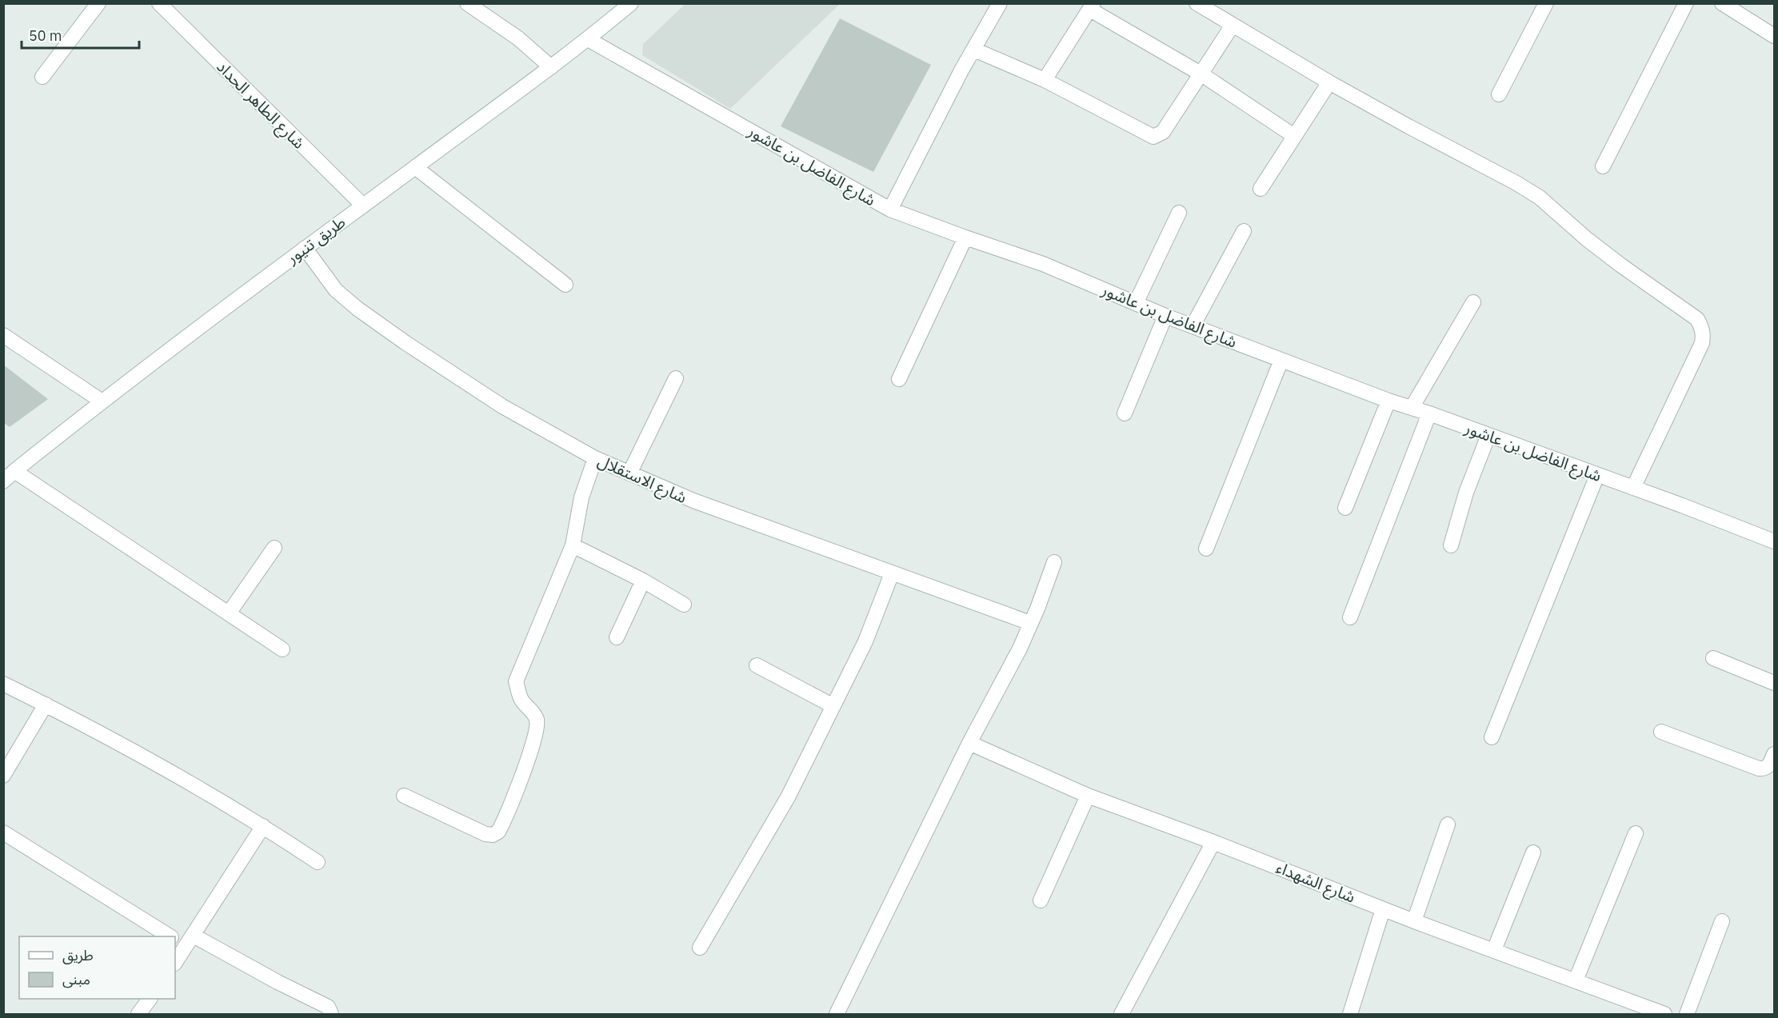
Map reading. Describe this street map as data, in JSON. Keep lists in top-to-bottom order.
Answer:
{
  "streets": {
    "street": [
      "شارع الطاهر الحداد",
      "شارع الفاضل بن عاشور",
      "طريق تنيور",
      "شارع الاستقلال",
      "شارع الشهداء"
    ]
  },
  "crossings": [
    ["شارع الطاهر الحداد", "طريق تنيور"],
    ["شارع الفاضل بن عاشور", "طريق تنيور"],
    ["طريق تنيور", "شارع الاستقلال"]
  ],
  "legend": ["طريق", "مبنى"],
  "scale_bar": "50 m"
}
